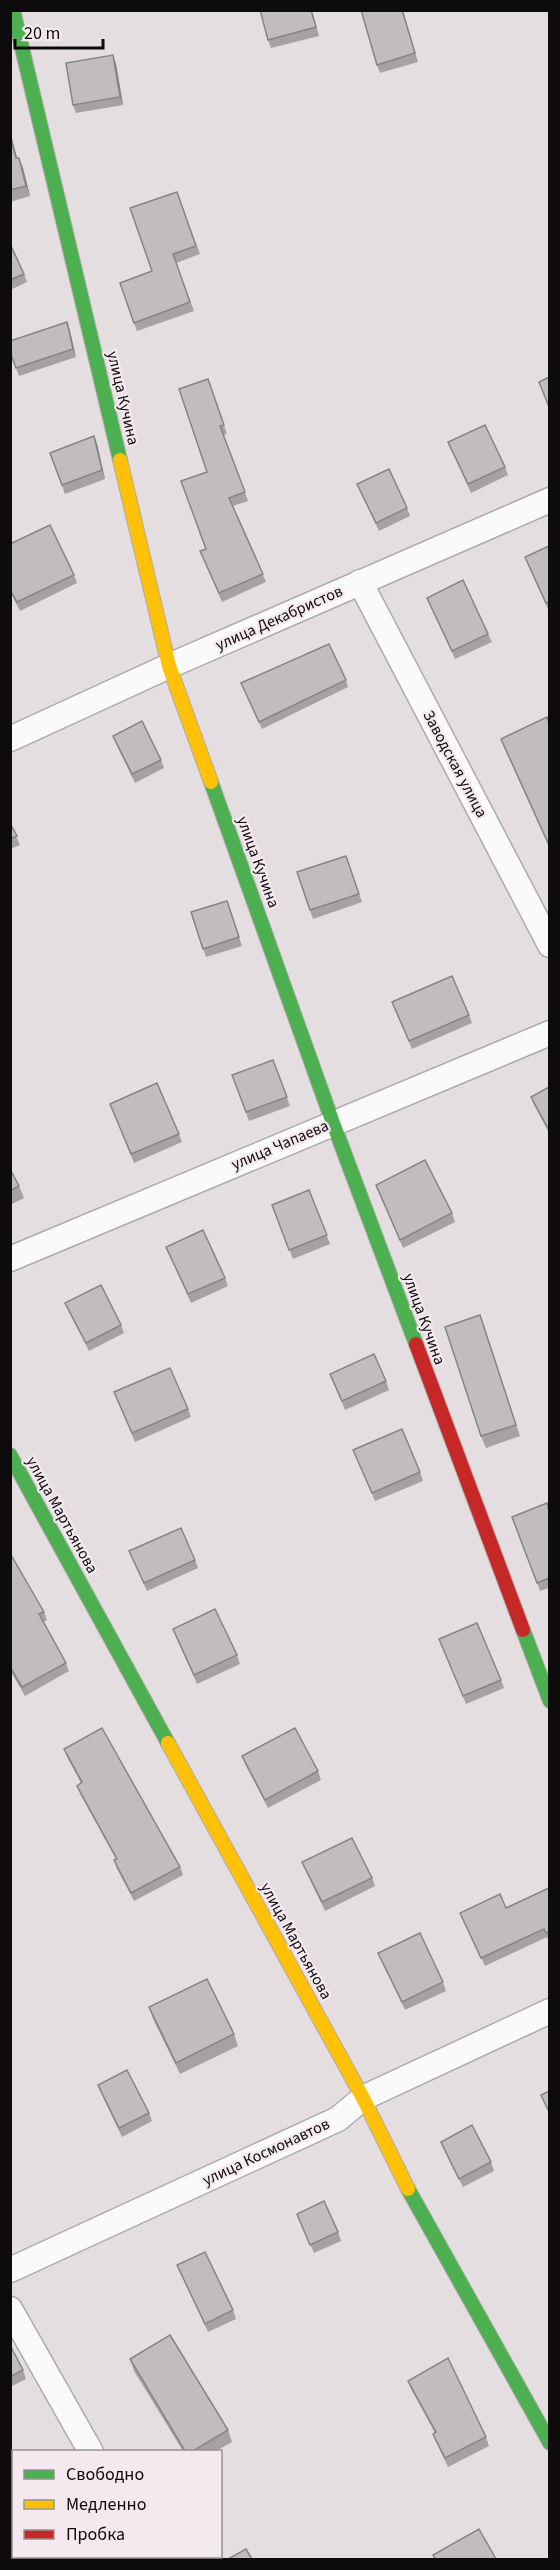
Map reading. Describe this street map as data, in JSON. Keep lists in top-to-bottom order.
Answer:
{
  "streets": {
    "street": [
      "улица Кучина",
      "улица Декабристов",
      "Заводская улица",
      "улица Чапаева",
      "улица Мартьянова",
      "улица Космонавтов"
    ]
  },
  "crossings": [
    ["улица Кучина", "улица Декабристов"],
    ["улица Кучина", "улица Чапаева"],
    ["улица Декабристов", "Заводская улица"],
    ["улица Мартьянова", "улица Космонавтов"]
  ],
  "legend": ["Свободно", "Медленно", "Пробка"],
  "scale_bar": "20 m"
}
